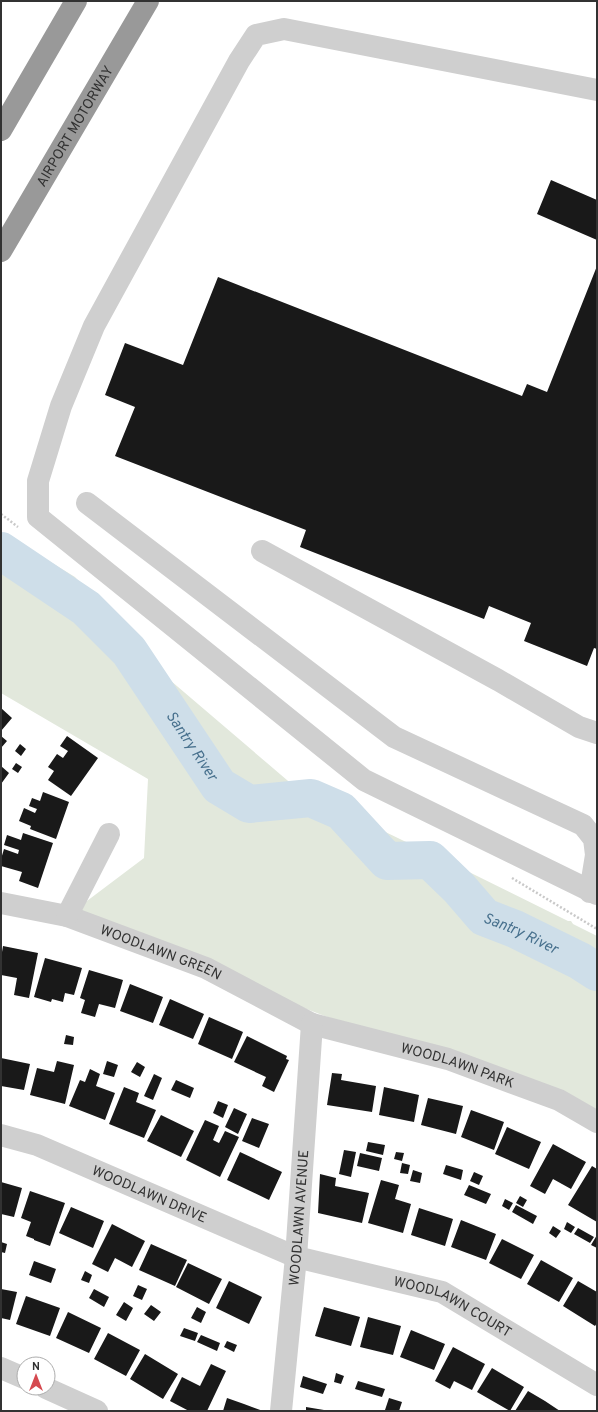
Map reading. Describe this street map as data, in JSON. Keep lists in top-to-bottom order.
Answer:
{
  "streets": {
    "highway": ["AIRPORT MOTORWAY"],
    "street": [
      "WOODLAWN GREEN",
      "WOODLAWN PARK",
      "WOODLAWN DRIVE",
      "WOODLAWN AVENUE",
      "WOODLAWN COURT"
    ]
  },
  "crossings": [
    ["WOODLAWN GREEN", "WOODLAWN PARK"],
    ["WOODLAWN GREEN", "WOODLAWN AVENUE"],
    ["WOODLAWN PARK", "WOODLAWN AVENUE"],
    ["WOODLAWN DRIVE", "WOODLAWN AVENUE"],
    ["WOODLAWN DRIVE", "WOODLAWN COURT"],
    ["WOODLAWN AVENUE", "WOODLAWN COURT"]
  ],
  "water": ["Santry River"],
  "north": "top"
}
